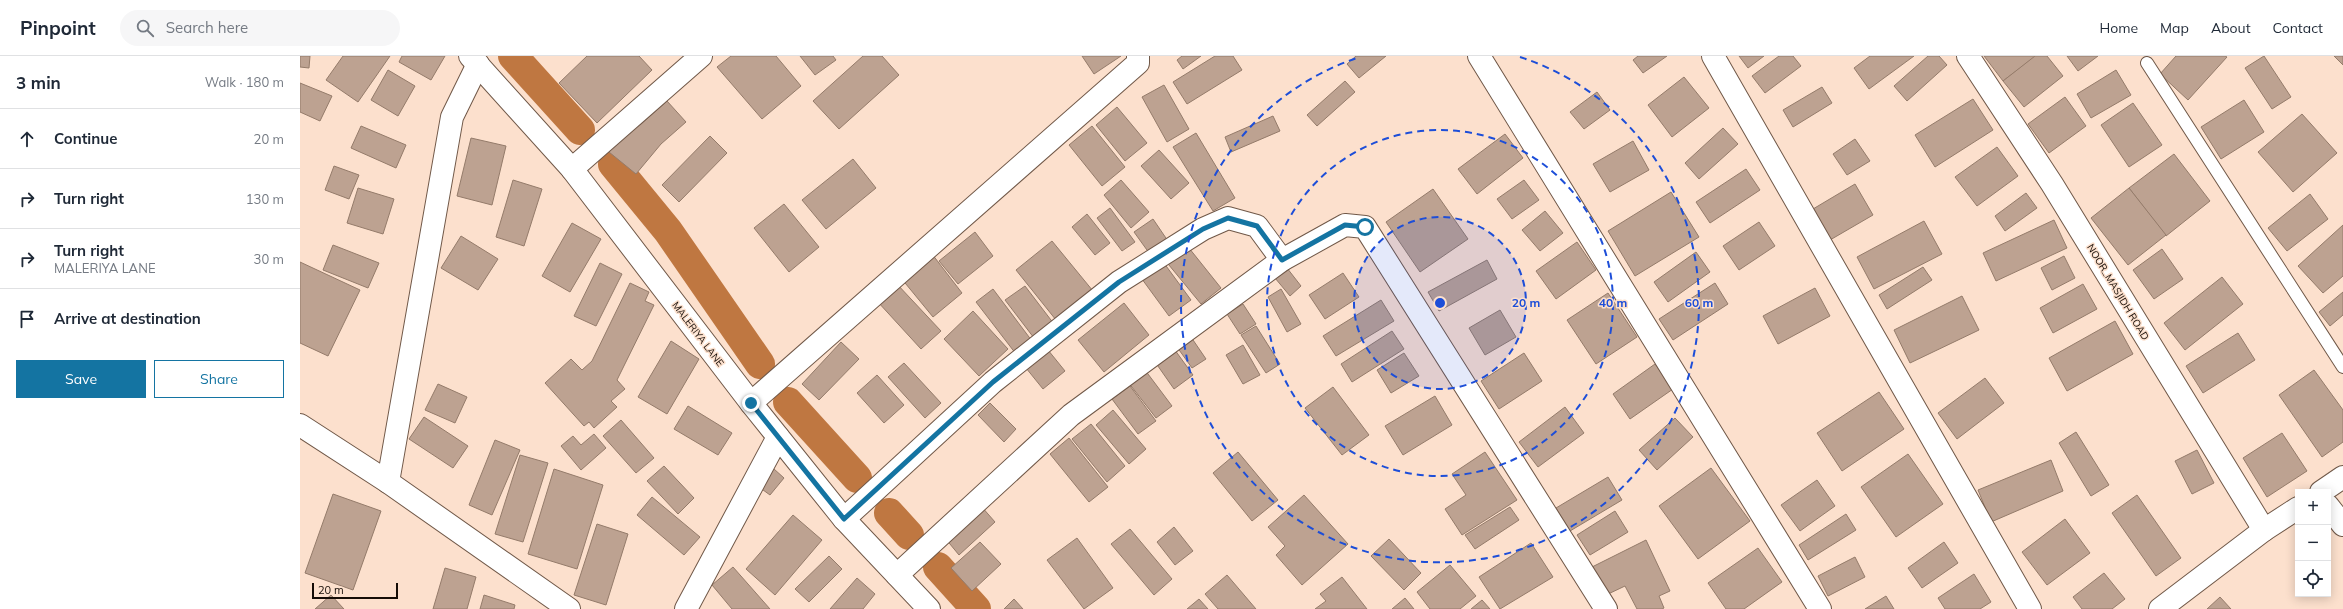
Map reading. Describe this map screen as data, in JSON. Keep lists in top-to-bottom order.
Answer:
{
  "streets": {
    "street": ["NOOR_MASJIDH ROAD", "MALERIYA LANE"]
  },
  "scale_bar": "20 m",
  "page": {
    "header": "Pinpoint",
    "search": "Search here",
    "nav": [
      "Home",
      "Map",
      "About",
      "Contact"
    ],
    "heading": ["3 min", "Walk · 180 m"],
    "list": [
      ["Continue", "20 m"],
      ["Turn right", "130 m"],
      ["Turn right", "MALERIYA LANE", "30 m"],
      "Arrive at destination"
    ],
    "buttons": ["Save", "Share"],
    "map_buttons": ["+", "−"],
    "scale": "20 m"
  },
  "rings": ["20 m", "40 m", "60 m"]
}
